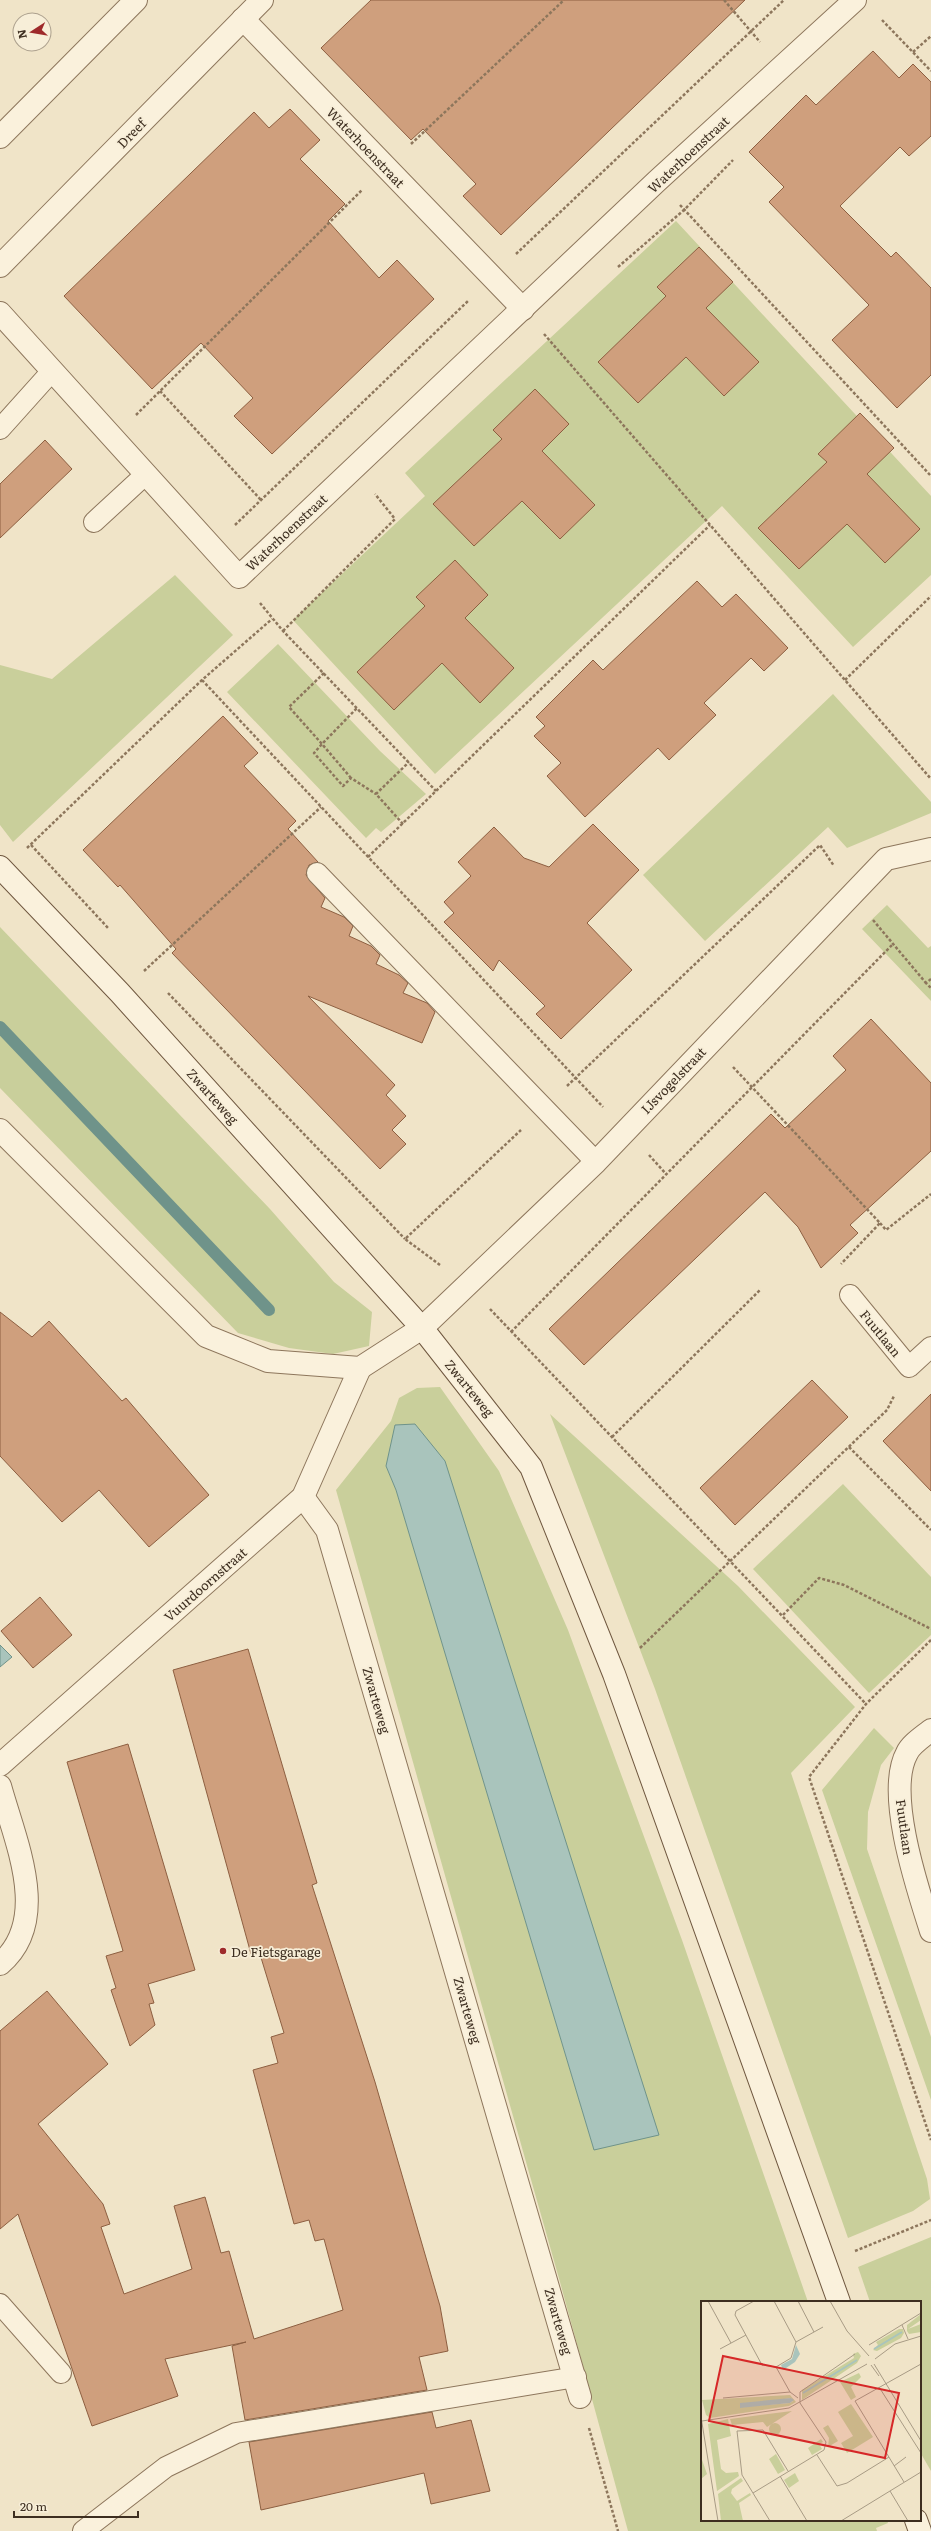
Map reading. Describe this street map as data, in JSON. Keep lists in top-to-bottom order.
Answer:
{
  "streets": {
    "street": [
      "Dreef",
      "Waterhoenstraat",
      "IJsvogelstraat",
      "Zwarteweg",
      "Fuutlaan",
      "Vuurdoornstraat"
    ]
  },
  "crossings": [
    ["Dreef", "Waterhoenstraat"],
    ["IJsvogelstraat", "Zwarteweg"],
    ["Zwarteweg", "Vuurdoornstraat"]
  ],
  "places": ["De Fietsgarage"],
  "scale_bar": "20 m",
  "north": "left"
}
